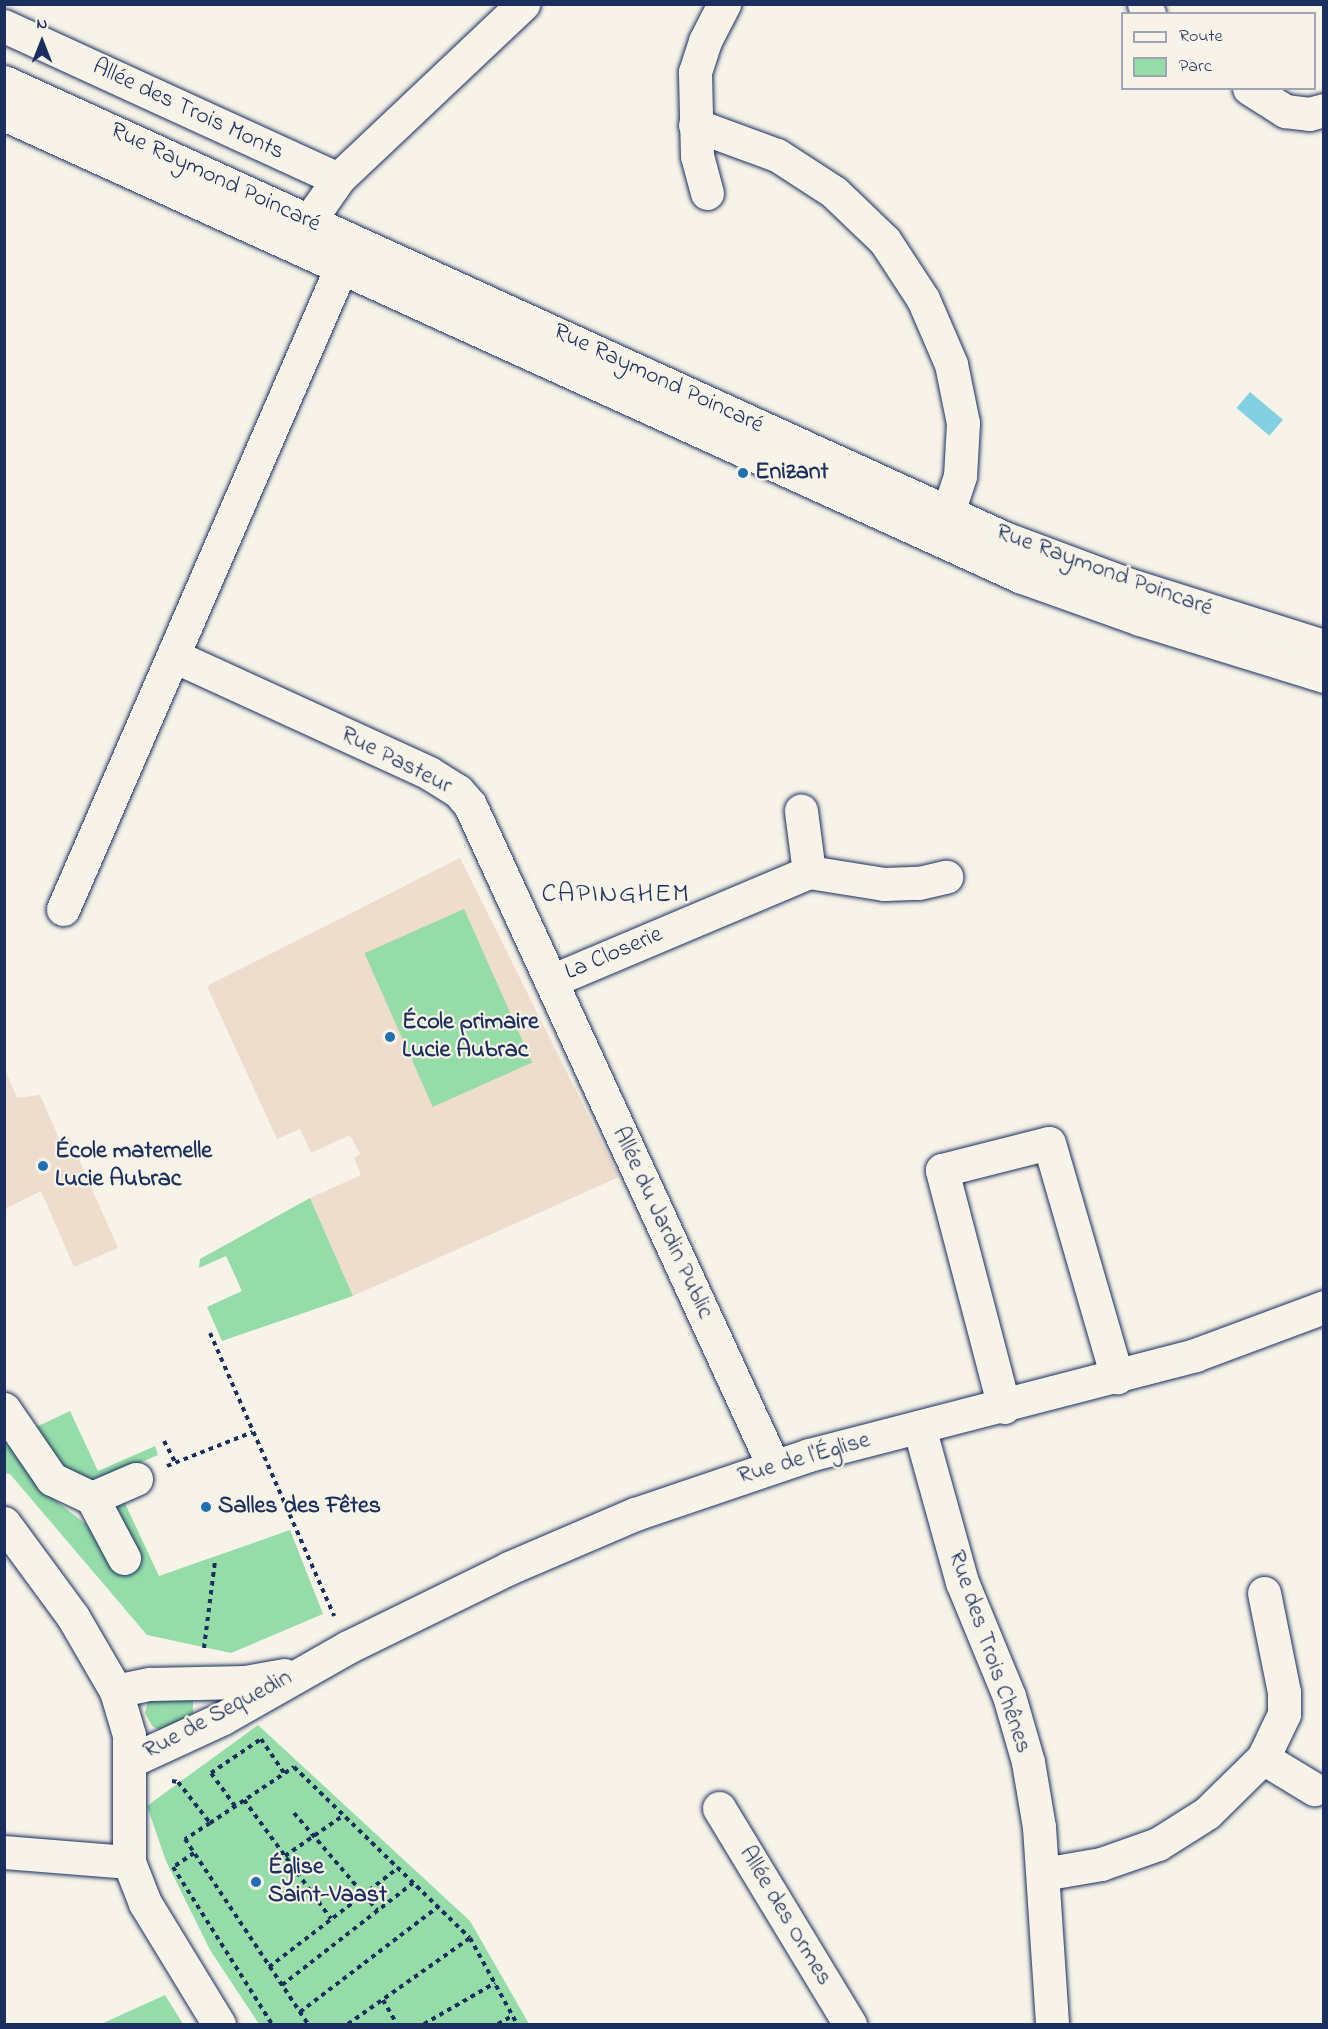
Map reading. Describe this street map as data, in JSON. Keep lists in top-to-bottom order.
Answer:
{
  "streets": {
    "street": [
      "Allée des Trois Monts",
      "Rue Raymond Poincaré",
      "Rue Pasteur",
      "La Closerie",
      "Allée du Jardin Public",
      "Rue de l'Église",
      "Rue des Trois Chênes",
      "Rue de Sequedin",
      "Allée des Ormes"
    ]
  },
  "crossings": [
    ["Rue Pasteur", "La Closerie"],
    ["Rue Pasteur", "Allée du Jardin Public"],
    ["La Closerie", "Allée du Jardin Public"],
    ["Allée du Jardin Public", "Rue de l'Église"],
    ["Rue de l'Église", "Rue des Trois Chênes"],
    ["Rue de l'Église", "Rue de Sequedin"]
  ],
  "districts": ["CAPINGHEM"],
  "places": [
    "Enizant",
    "École primaire Lucie Aubrac",
    "École maternelle Lucie Aubrac",
    "Salles des Fêtes",
    "Église Saint-Vaast"
  ],
  "legend": ["Route", "Parc"],
  "north": "top"
}
